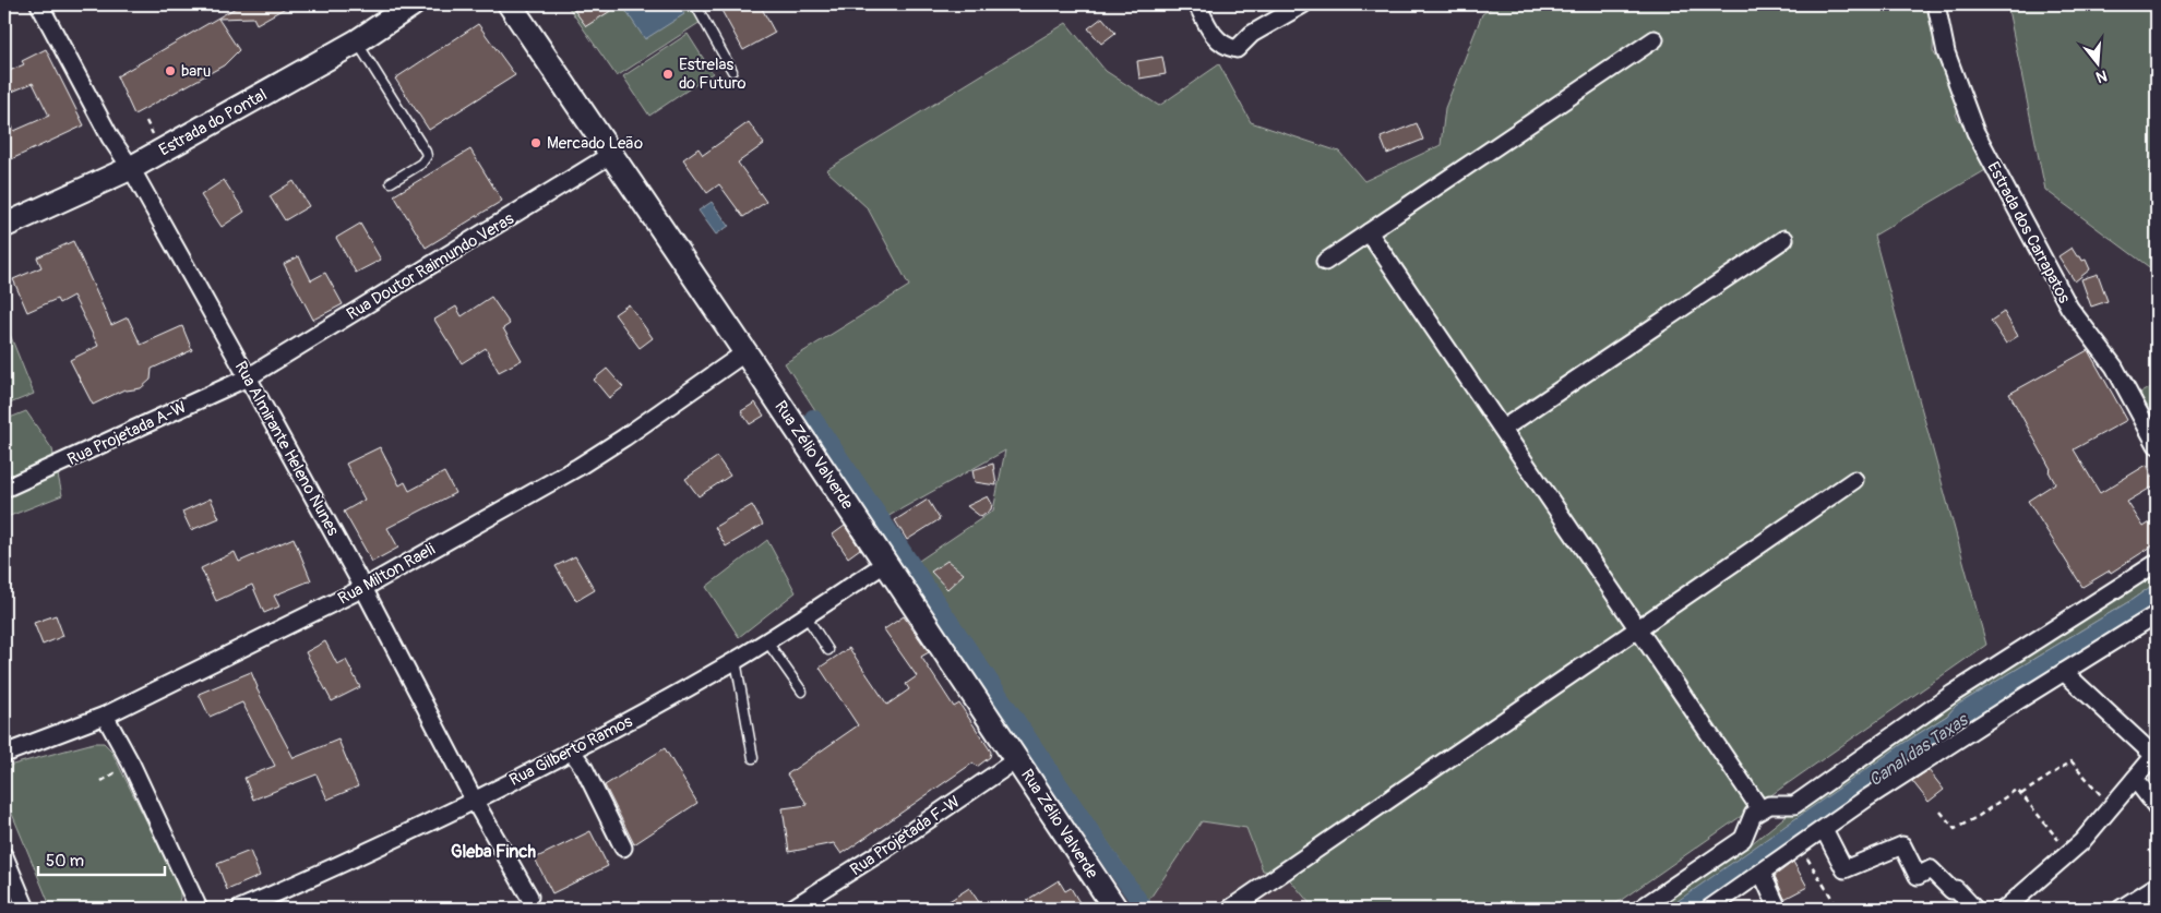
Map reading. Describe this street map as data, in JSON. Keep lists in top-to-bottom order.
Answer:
{
  "streets": {
    "street": [
      "Estrada do Pontal",
      "Estrada dos Carrapatos",
      "Rua Doutor Raimundo Veras",
      "Rua Projetada A-W",
      "Rua Almirante Heleno Nunes",
      "Rua Zélio Valverde",
      "Rua Milton Raeli",
      "Rua Gilberto Ramos",
      "Rua Projetada F-W"
    ]
  },
  "crossings": [
    ["Estrada do Pontal", "Rua Almirante Heleno Nunes"],
    ["Rua Doutor Raimundo Veras", "Rua Projetada A-W"],
    ["Rua Doutor Raimundo Veras", "Rua Almirante Heleno Nunes"],
    ["Rua Doutor Raimundo Veras", "Rua Zélio Valverde"],
    ["Rua Projetada A-W", "Rua Almirante Heleno Nunes"],
    ["Rua Almirante Heleno Nunes", "Rua Milton Raeli"],
    ["Rua Almirante Heleno Nunes", "Rua Gilberto Ramos"],
    ["Rua Zélio Valverde", "Rua Milton Raeli"],
    ["Rua Zélio Valverde", "Rua Gilberto Ramos"],
    ["Rua Zélio Valverde", "Rua Projetada F-W"]
  ],
  "districts": ["Gleba Finch"],
  "water": ["Canal das Taxas"],
  "places": ["baru", "Estrelas do Futuro", "Mercado Leão"],
  "scale_bar": "50 m",
  "north": "bottom"
}
